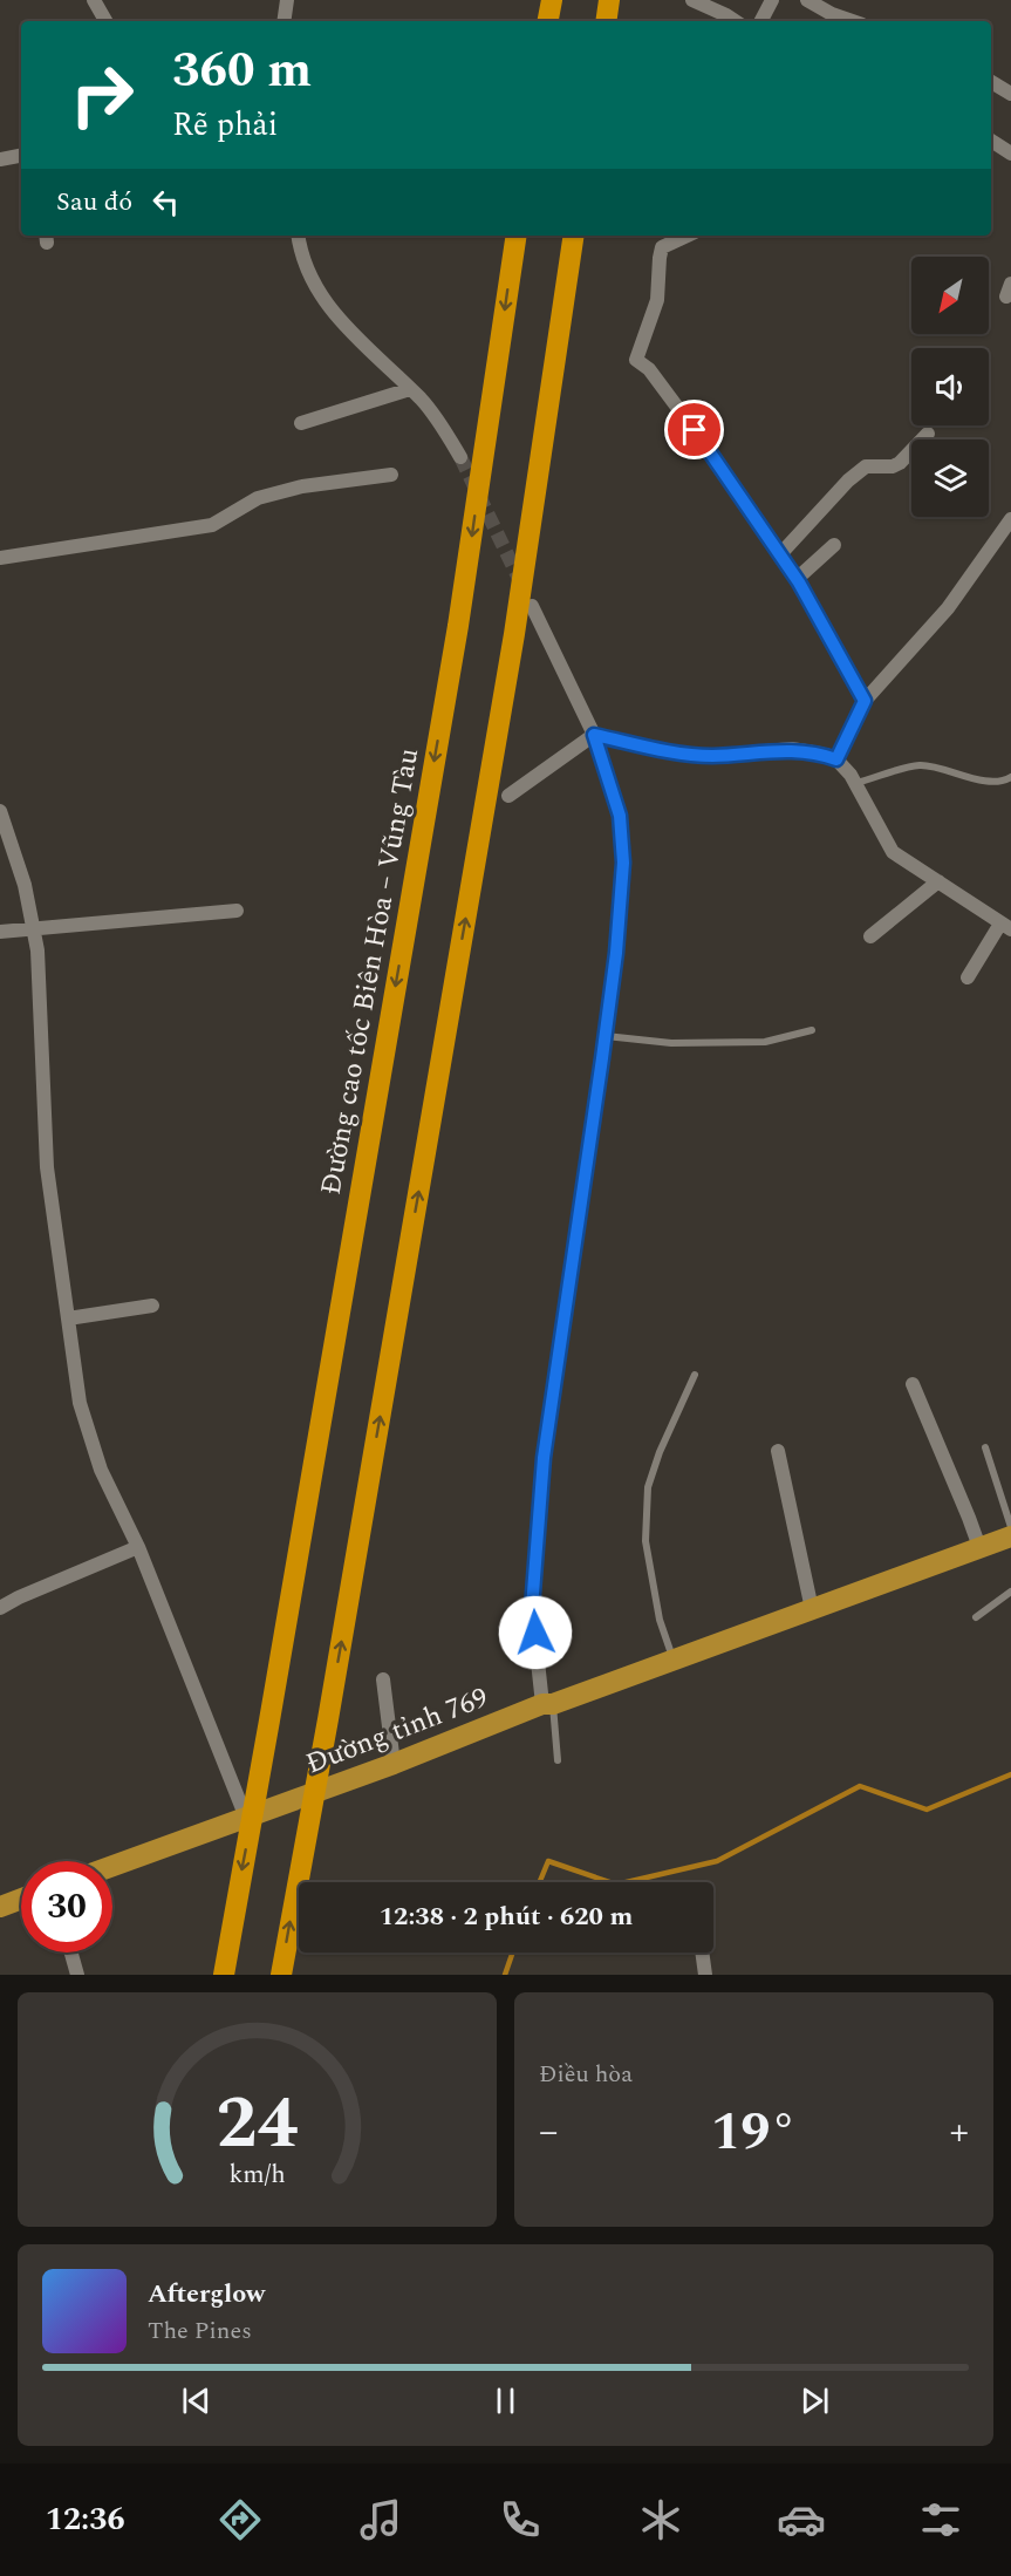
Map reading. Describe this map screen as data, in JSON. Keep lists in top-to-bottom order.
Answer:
{
  "streets": {
    "highway": ["Đường cao tốc Biên Hòa – Vũng Tàu"],
    "main road": ["Đường tỉnh 769"]
  },
  "north": "bottom left",
  "page": {
    "turn": ["360 m", "Rẽ phải"],
    "then": "Sau đó",
    "limit": "30",
    "trip": "12:38 · 2 phút · 620 m",
    "tile": "Điều hòa",
    "heat": ["−", "19°", "+"],
    "song": ["Afterglow", "The Pines"],
    "tabs": "12:36",
    "gauge": ["24", "km/h"]
  }
}
